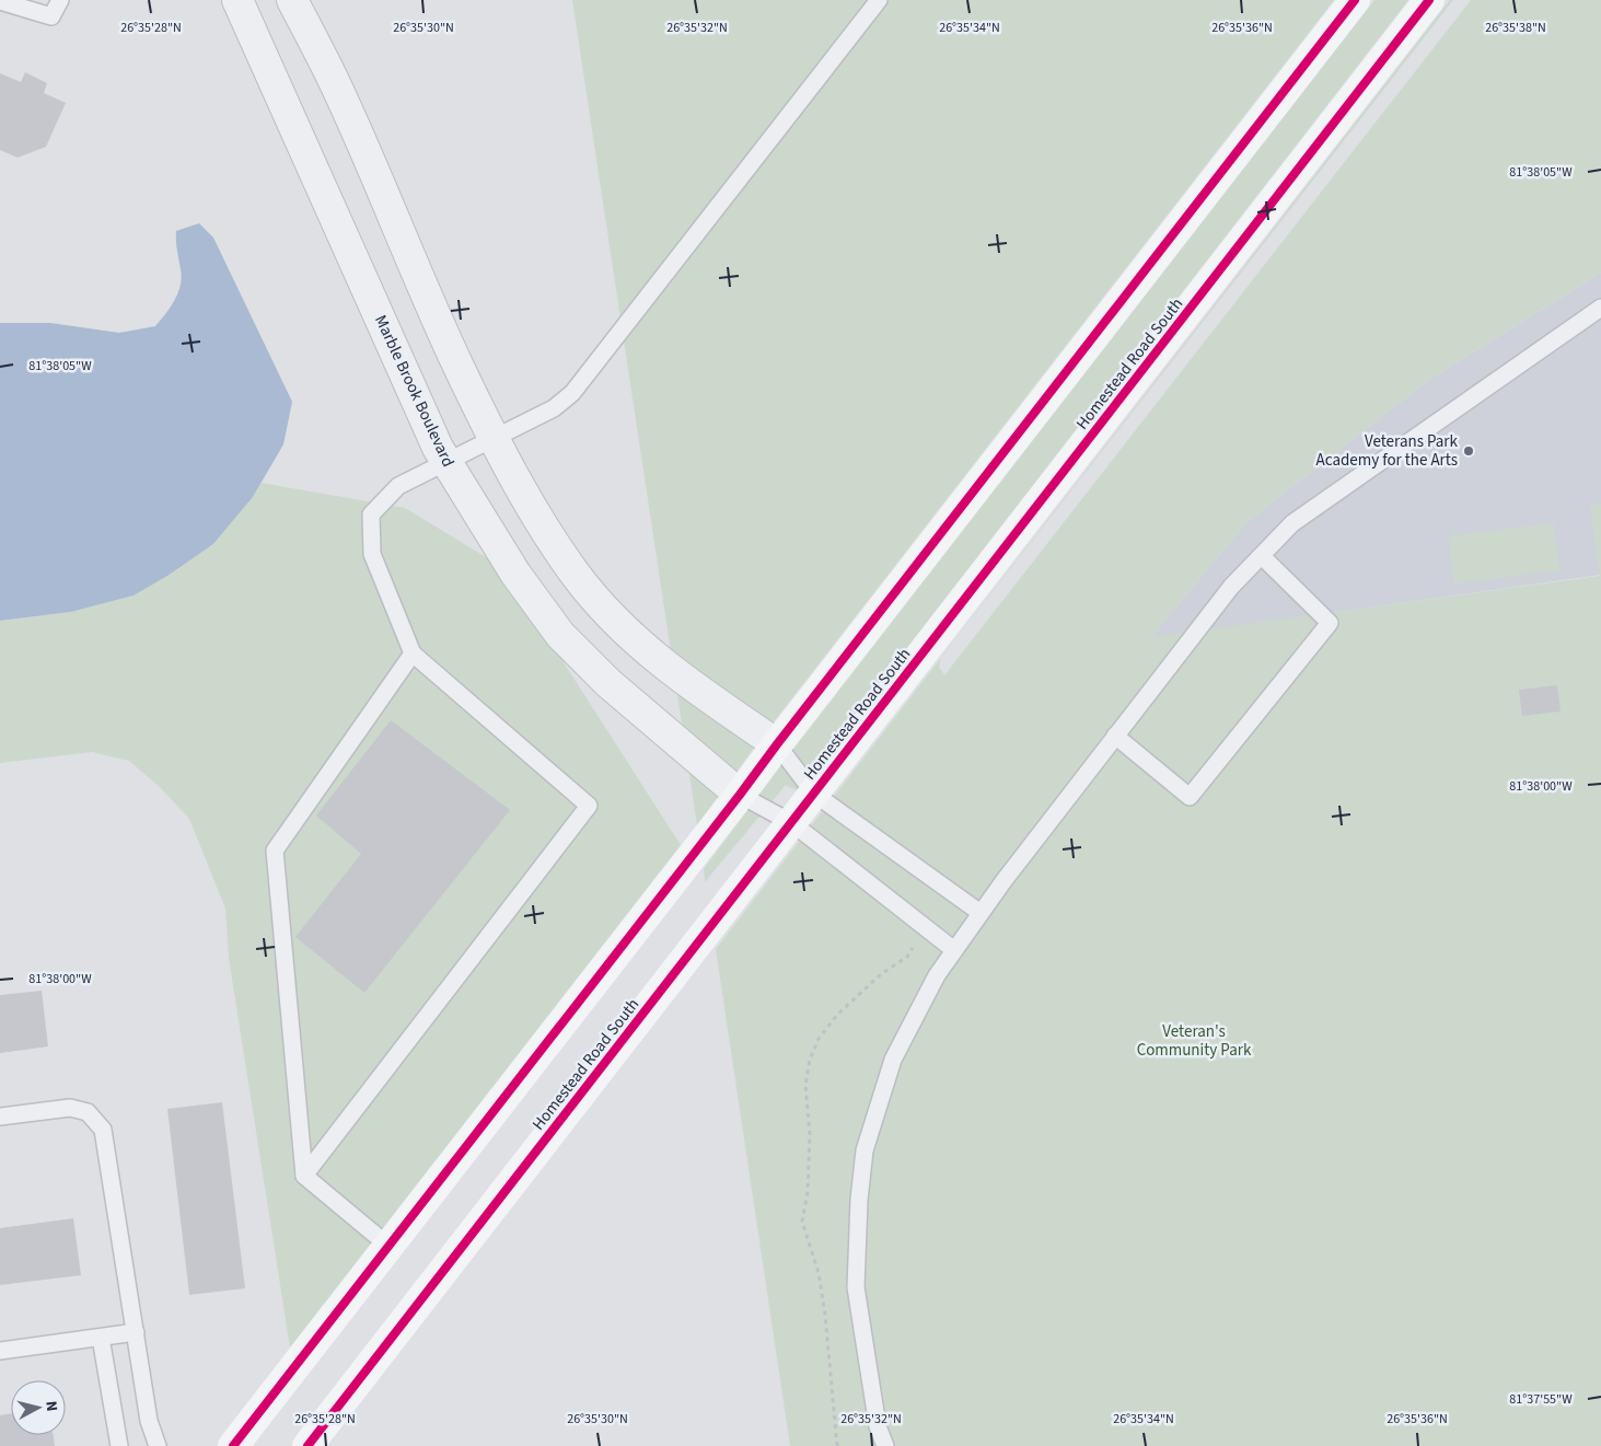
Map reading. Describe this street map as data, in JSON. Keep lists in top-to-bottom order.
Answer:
{
  "streets": {
    "main road": ["Homestead Road South"],
    "street": ["Marble Brook Boulevard"]
  },
  "parks": ["Veteran's Community Park"],
  "places": ["Veterans Park Academy for the Arts"],
  "north": "right",
  "coordinates": [
    "26°35'28\"N",
    "26°35'30\"N",
    "26°35'32\"N",
    "26°35'34\"N",
    "26°35'36\"N",
    "26°35'38\"N",
    "81°38'05\"W",
    "81°38'00\"W",
    "81°37'55\"W"
  ]
}
